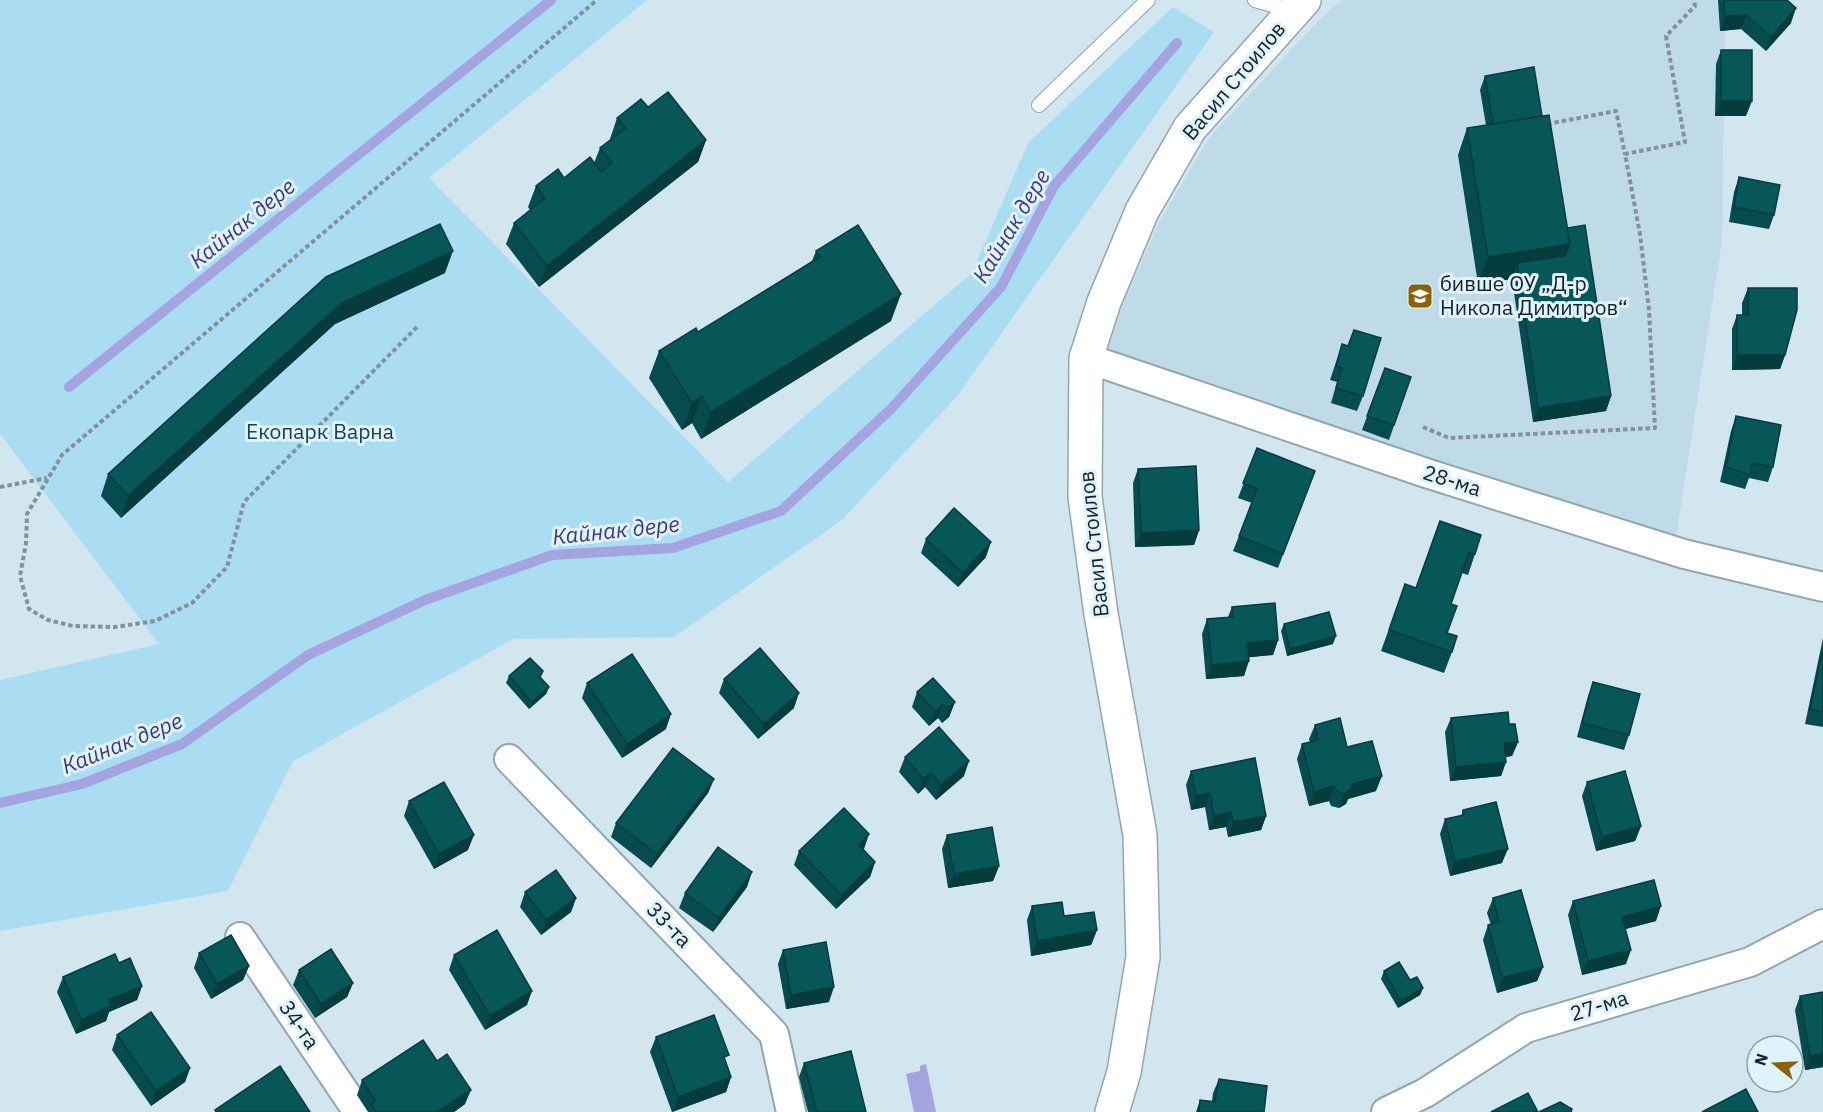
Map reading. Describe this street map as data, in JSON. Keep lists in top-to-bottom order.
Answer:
{
  "streets": {
    "street": [
      "Васил Стоилов",
      "28-ма",
      "33-та",
      "27-ма",
      "34-та"
    ]
  },
  "crossings": [
    ["Васил Стоилов", "28-ма"]
  ],
  "water": ["Кайнак дере"],
  "parks": ["Екопарк Варна"],
  "places": {
    "school or university": ["бивше ОУ „Д-р Никола Димитров“"]
  },
  "north": "left"
}
